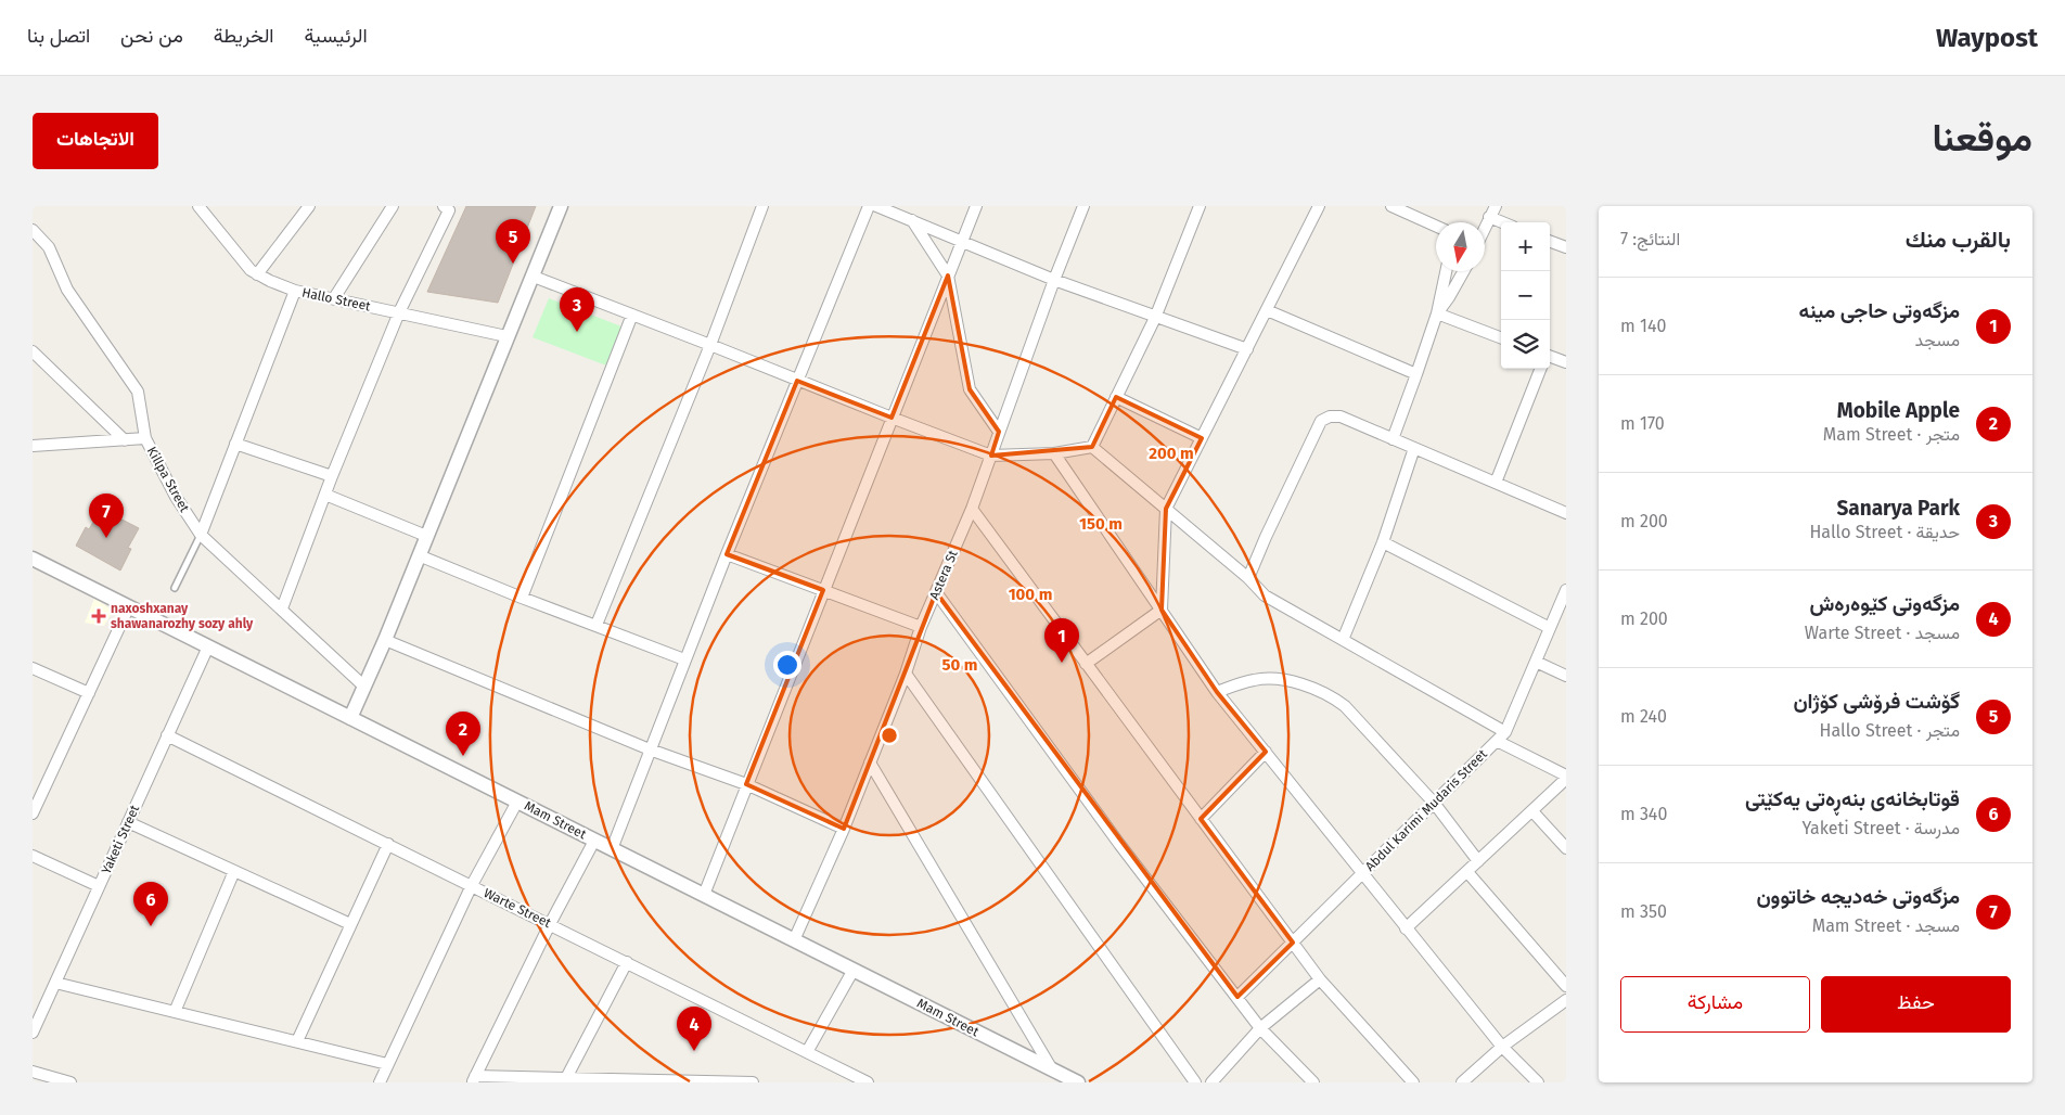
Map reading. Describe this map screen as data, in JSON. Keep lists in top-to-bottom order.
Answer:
{
  "streets": {
    "street": [
      "Hallo Street",
      "Killpa Street",
      "Astera St",
      "Abdul Karimi Mudaris Street",
      "Mam Street",
      "Yaketi Street",
      "Warte Street"
    ]
  },
  "crossings": [
    ["Astera St", "Mam Street"],
    ["Mam Street", "Yaketi Street"],
    ["Yaketi Street", "Warte Street"]
  ],
  "places": {
    "health": ["naxoshxanay shawanarozhy sozy ahly"]
  },
  "north": "bottom",
  "page": {
    "header": "Waypost",
    "nav": [
      "الرئيسية",
      "الخريطة",
      "من نحن",
      "اتصل بنا"
    ],
    "title": "موقعنا",
    "buttons": [
      "الاتجاهات",
      ["حفظ", "مشاركة"]
    ],
    "heading": ["بالقرب منك", "النتائج: 7"],
    "pins": [
      "5",
      "3",
      "7",
      "1",
      "2",
      "6",
      "4"
    ],
    "map_buttons": ["+", "−"],
    "list": [
      {
        "mark": "1",
        "name": "مزگەوتی حاجی مینە",
        "note": "مسجد",
        "value": "140 m"
      },
      {
        "mark": "2",
        "name": "Mobile Apple",
        "note": "متجر · Mam Street",
        "value": "170 m"
      },
      {
        "mark": "3",
        "name": "Sanarya Park",
        "note": "حديقة · Hallo Street",
        "value": "200 m"
      },
      {
        "mark": "4",
        "name": "مزگەوتی کێوەرەش",
        "note": "مسجد · Warte Street",
        "value": "200 m"
      },
      {
        "mark": "5",
        "name": "گۆشت فرۆشی کۆژان",
        "note": "متجر · Hallo Street",
        "value": "240 m"
      },
      {
        "mark": "6",
        "name": "قوتابخانەی بنەڕەتی یەکێتی",
        "note": "مدرسة · Yaketi Street",
        "value": "340 m"
      },
      {
        "mark": "7",
        "name": "مزگەوتی خەدیجە خاتوون",
        "note": "مسجد · Mam Street",
        "value": "350 m"
      }
    ]
  },
  "rings": [
    "200 m",
    "150 m",
    "100 m",
    "50 m"
  ]
}
